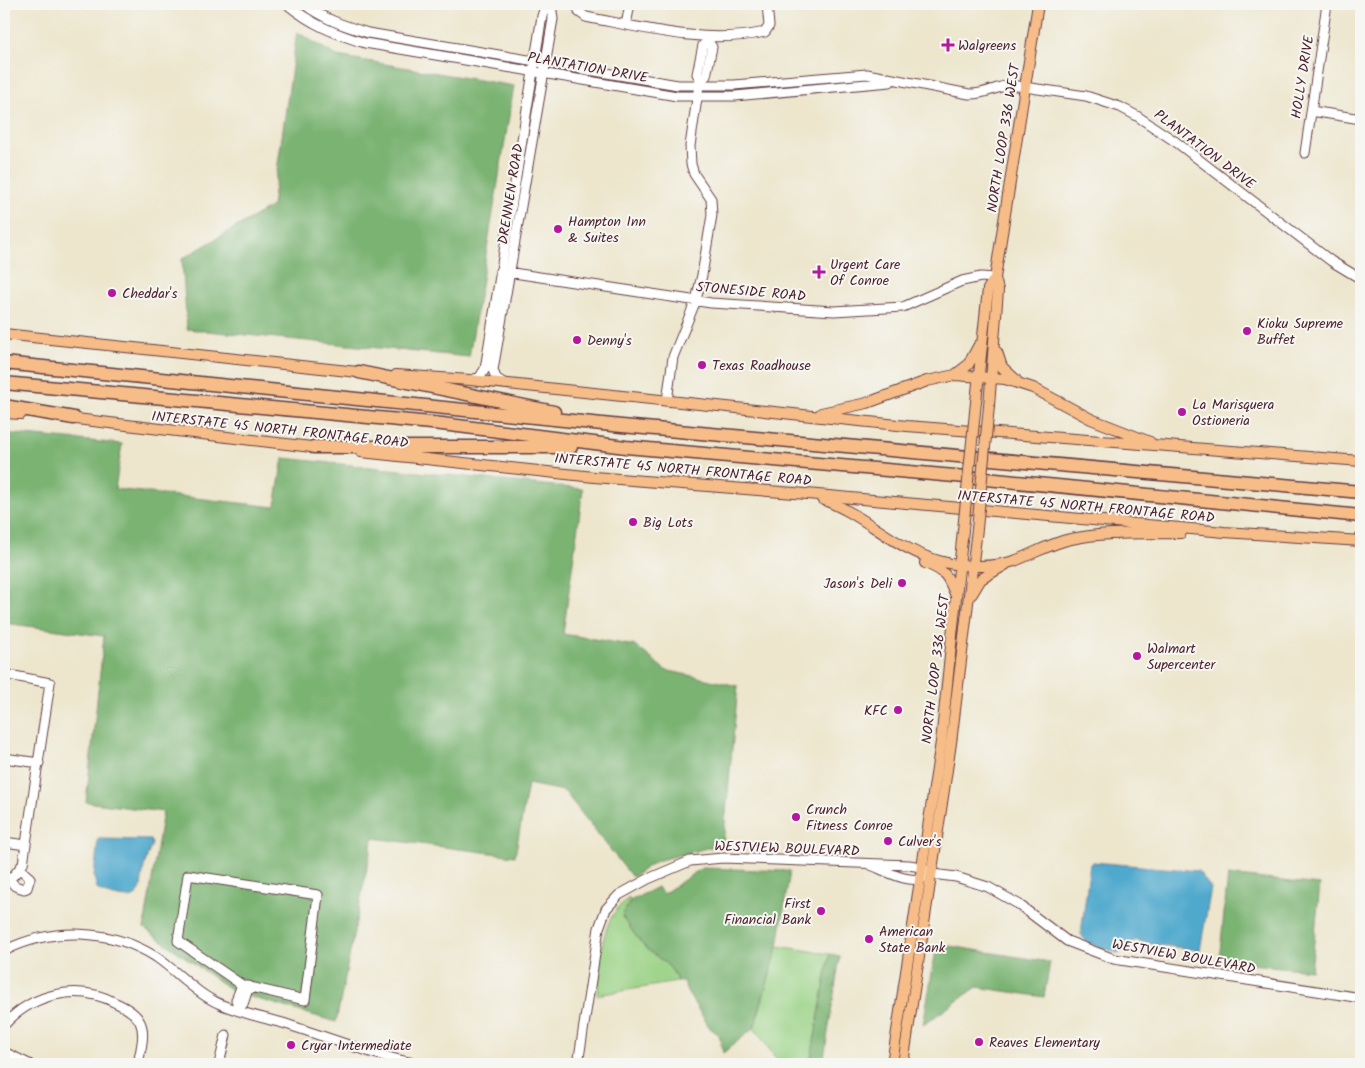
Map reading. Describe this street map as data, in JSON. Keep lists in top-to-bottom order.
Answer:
{
  "streets": {
    "main road": ["NORTH LOOP 336 WEST", "INTERSTATE 45 NORTH FRONTAGE ROAD"],
    "street": [
      "PLANTATION DRIVE",
      "HOLLY DRIVE",
      "DRENNEN ROAD",
      "STONESIDE ROAD",
      "WESTVIEW BOULEVARD"
    ]
  },
  "crossings": [
    ["PLANTATION DRIVE", "NORTH LOOP 336 WEST"],
    ["PLANTATION DRIVE", "DRENNEN ROAD"],
    ["NORTH LOOP 336 WEST", "STONESIDE ROAD"],
    ["NORTH LOOP 336 WEST", "WESTVIEW BOULEVARD"],
    ["DRENNEN ROAD", "STONESIDE ROAD"]
  ],
  "places": {
    "health": ["Walgreens", "Urgent Care Of Conroe"],
    "other": [
      "Hampton Inn & Suites",
      "Cheddar's",
      "Kioku Supreme Buffet",
      "Denny's",
      "Texas Roadhouse",
      "La Marisquera Ostioneria",
      "Big Lots",
      "Jason's Deli",
      "Walmart Supercenter",
      "KFC",
      "Crunch Fitness Conroe",
      "Culver's",
      "First Financial Bank",
      "American State Bank",
      "Reaves Elementary",
      "Cryar Intermediate"
    ]
  }
}
